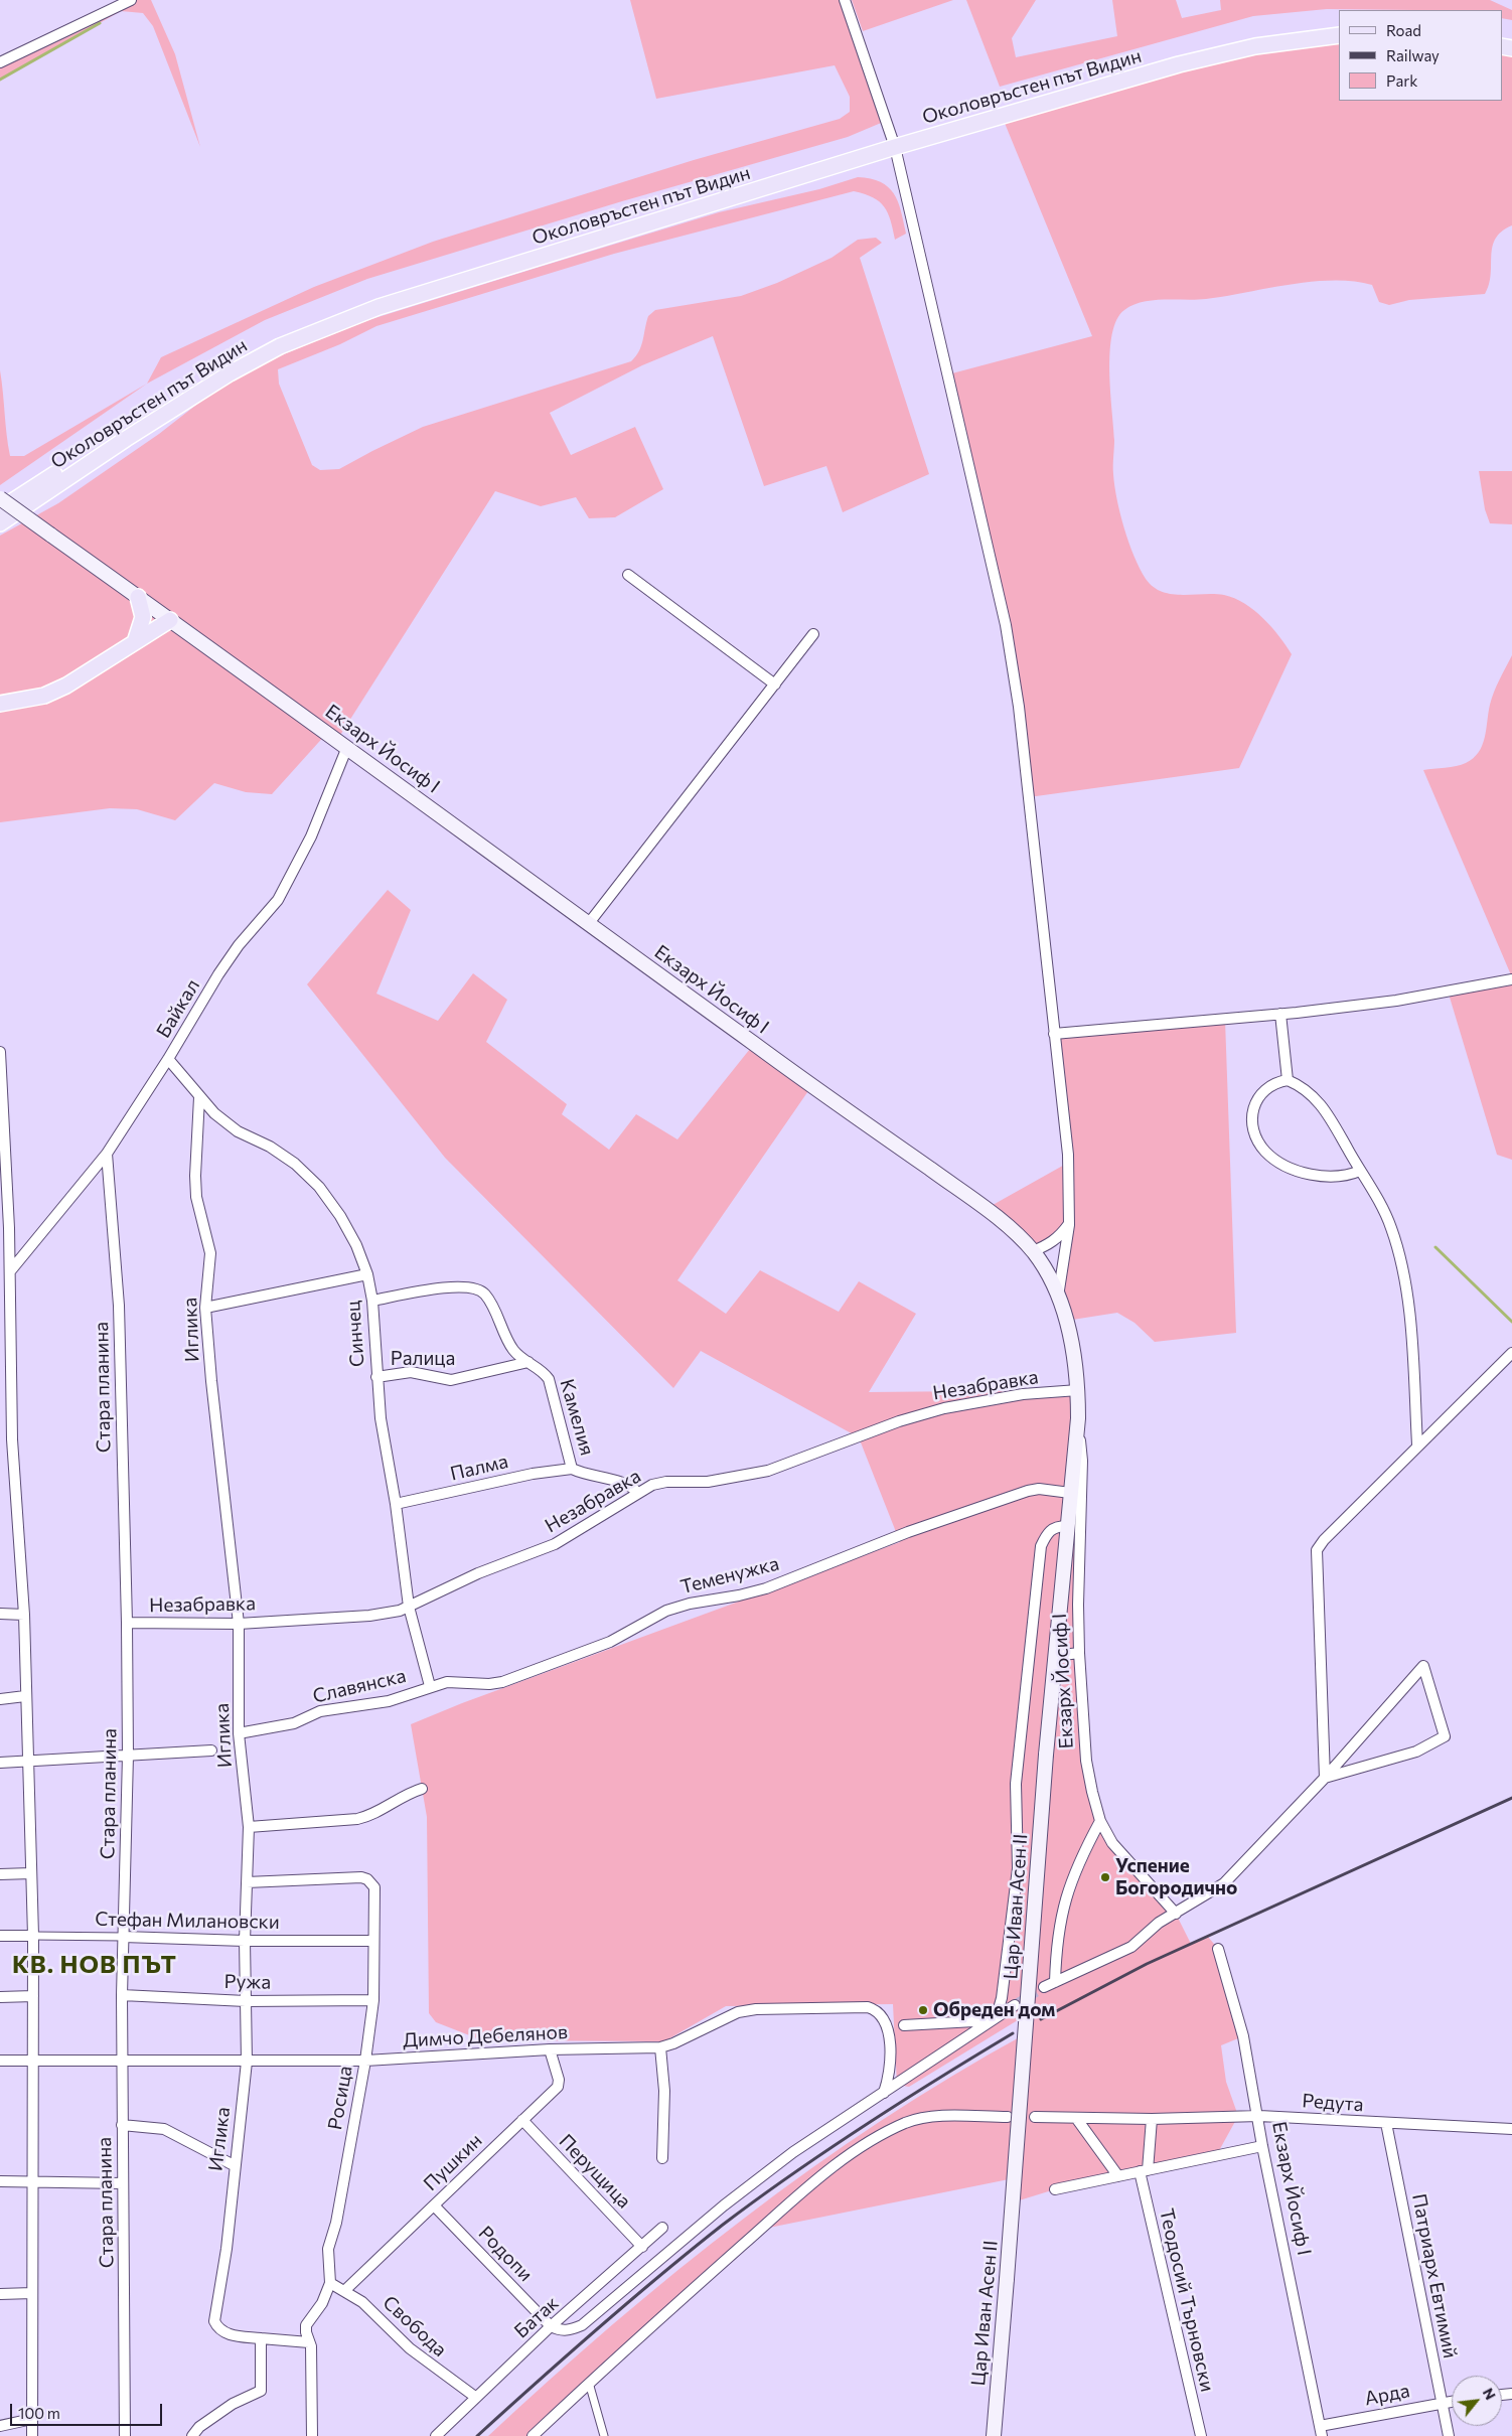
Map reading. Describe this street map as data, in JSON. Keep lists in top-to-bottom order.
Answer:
{
  "streets": {
    "main road": ["Околовръстен път Видин", "Екзарх Йосиф I", "Цар Иван Асен II"],
    "street": [
      "Байкал",
      "Иглика",
      "Синчец",
      "Ралица",
      "Незабравка",
      "Стара планина",
      "Камелия",
      "Палма",
      "Теменужка",
      "Славянска",
      "Стефан Милановски",
      "Ружа",
      "Димчо Дебелянов",
      "Росица",
      "Редута",
      "Пушкин",
      "Перущица",
      "Родопи",
      "Патриарх Евтимий",
      "Теодосий Търновски",
      "Батак",
      "Свобода",
      "Арда"
    ]
  },
  "crossings": [
    ["Екзарх Йосиф I", "Байкал"],
    ["Екзарх Йосиф I", "Незабравка"],
    ["Екзарх Йосиф I", "Теменужка"],
    ["Екзарх Йосиф I", "Цар Иван Асен II"],
    ["Екзарх Йосиф I", "Редута"],
    ["Екзарх Йосиф I", "Арда"],
    ["Байкал", "Синчец"],
    ["Байкал", "Стара планина"],
    ["Иглика", "Синчец"],
    ["Иглика", "Незабравка"],
    ["Иглика", "Славянска"],
    ["Иглика", "Стефан Милановски"],
    ["Иглика", "Ружа"],
    ["Иглика", "Димчо Дебелянов"],
    ["Иглика", "Росица"],
    ["Синчец", "Ралица"],
    ["Синчец", "Незабравка"],
    ["Синчец", "Камелия"],
    ["Синчец", "Палма"],
    ["Синчец", "Теменужка"],
    ["Синчец", "Славянска"],
    ["Ралица", "Камелия"],
    ["Незабравка", "Стара планина"],
    ["Незабравка", "Камелия"],
    ["Стара планина", "Стефан Милановски"],
    ["Стара планина", "Ружа"],
    ["Стара планина", "Димчо Дебелянов"],
    ["Камелия", "Палма"],
    ["Теменужка", "Славянска"],
    ["Теменужка", "Цар Иван Асен II"],
    ["Стефан Милановски", "Росица"],
    ["Ружа", "Росица"],
    ["Димчо Дебелянов", "Росица"],
    ["Димчо Дебелянов", "Пушкин"],
    ["Росица", "Свобода"],
    ["Редута", "Патриарх Евтимий"],
    ["Редута", "Теодосий Търновски"],
    ["Пушкин", "Перущица"],
    ["Пушкин", "Родопи"],
    ["Пушкин", "Свобода"],
    ["Перущица", "Батак"],
    ["Родопи", "Батак"],
    ["Патриарх Евтимий", "Арда"],
    ["Батак", "Свобода"]
  ],
  "districts": ["КВ. НОВ ПЪТ"],
  "places": ["Успение Богородично", "Обреден дом"],
  "legend": ["Road", "Railway", "Park"],
  "scale_bar": "100 m",
  "north": "top right"
}
